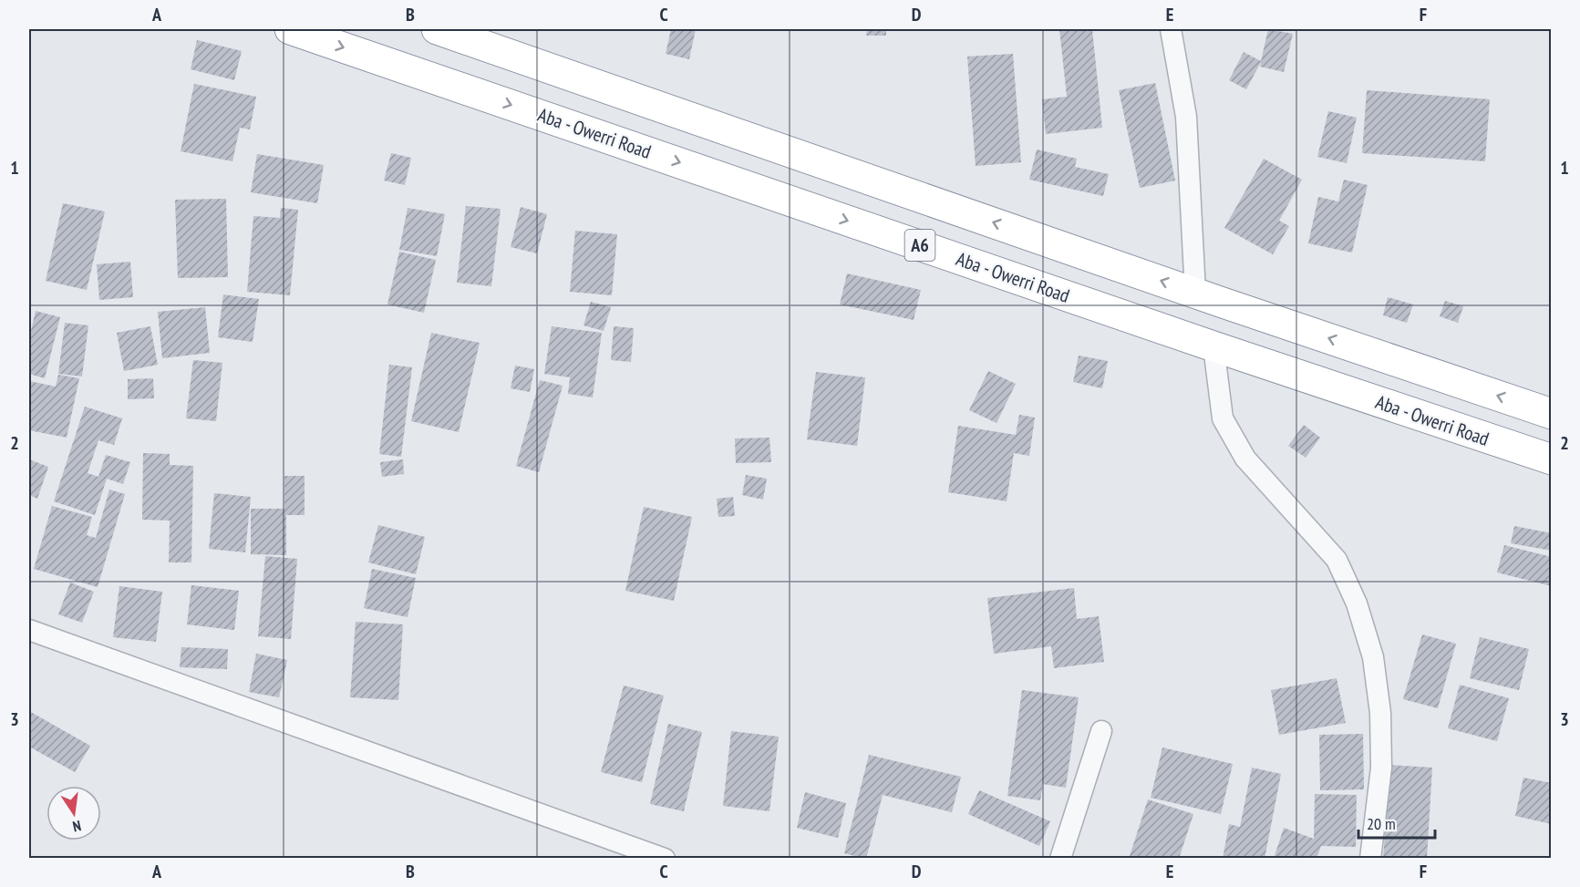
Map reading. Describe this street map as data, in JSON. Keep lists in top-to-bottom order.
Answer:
{
  "streets": {
    "highway": ["Aba - Owerri Road", "A6"]
  },
  "scale_bar": "20 m",
  "north": "bottom",
  "grid": {
    "columns": [
      "A",
      "B",
      "C",
      "D",
      "E",
      "F"
    ],
    "rows": ["1", "2", "3"]
  }
}
